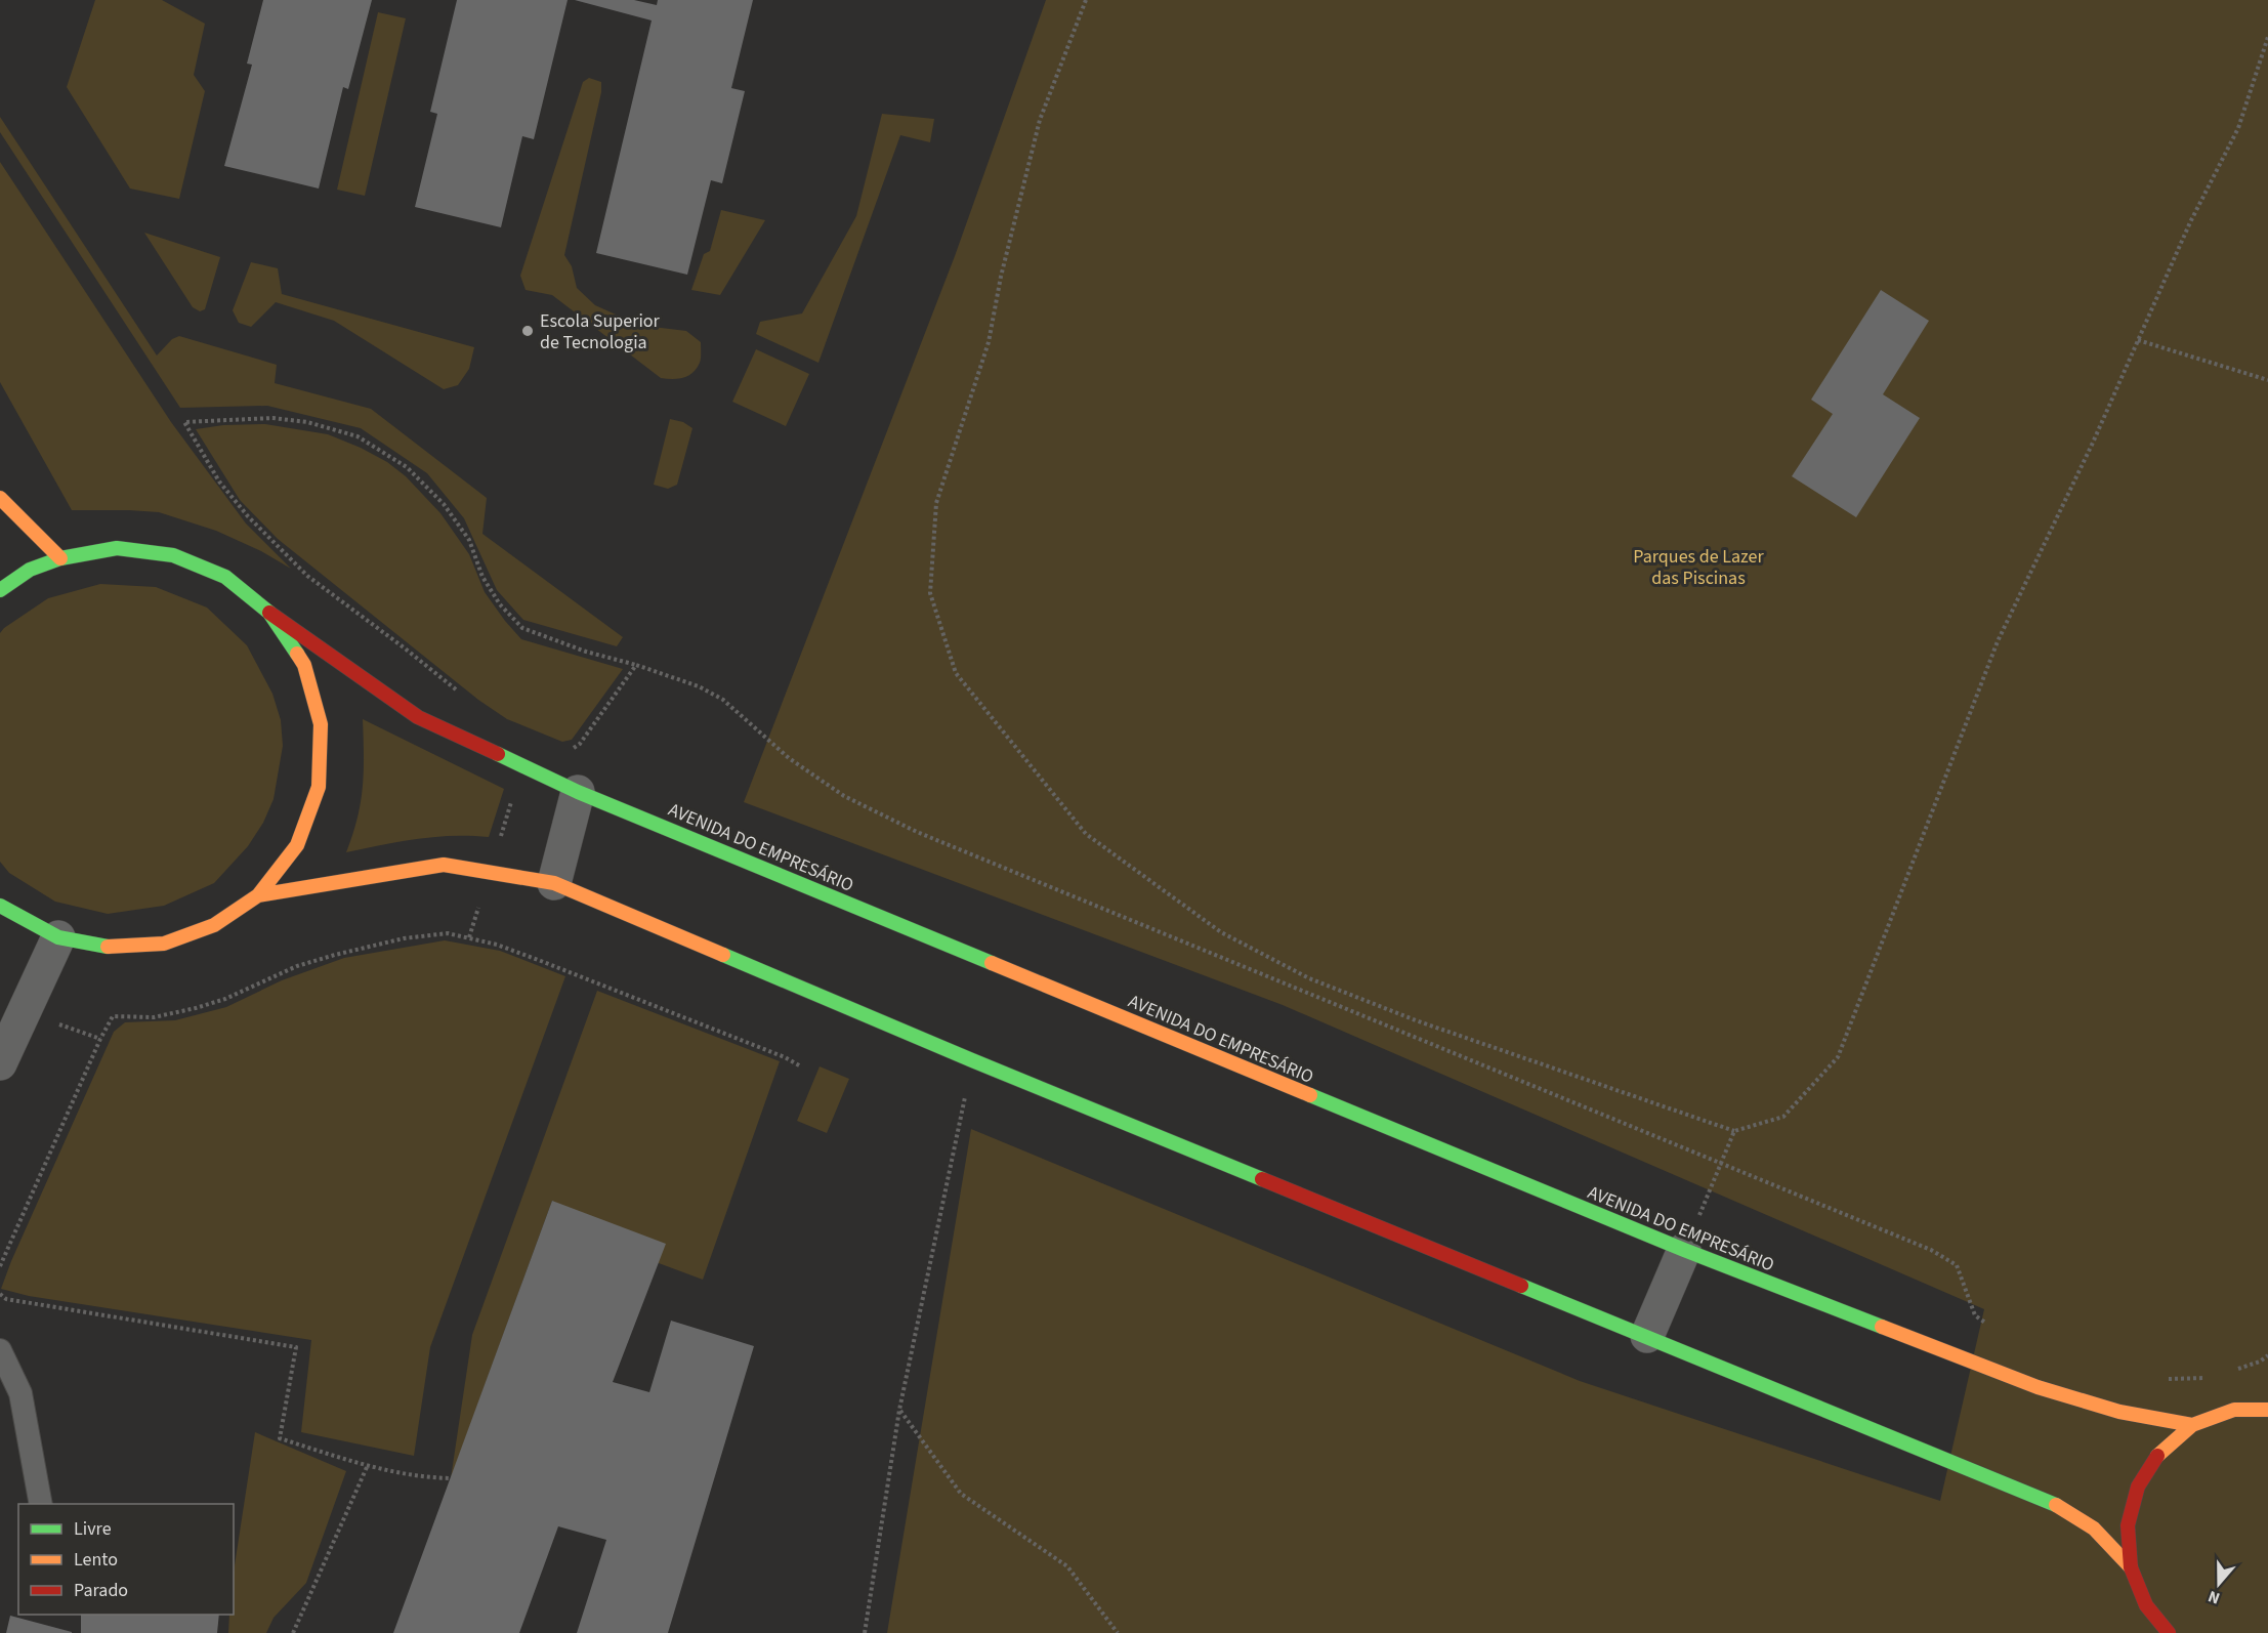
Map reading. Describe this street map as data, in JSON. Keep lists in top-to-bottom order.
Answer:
{
  "streets": {
    "street": ["AVENIDA DO EMPRESÁRIO"]
  },
  "parks": ["Parques de Lazer das Piscinas"],
  "places": ["Escola Superior de Tecnologia"],
  "legend": ["Livre", "Lento", "Parado"],
  "north": "bottom"
}
